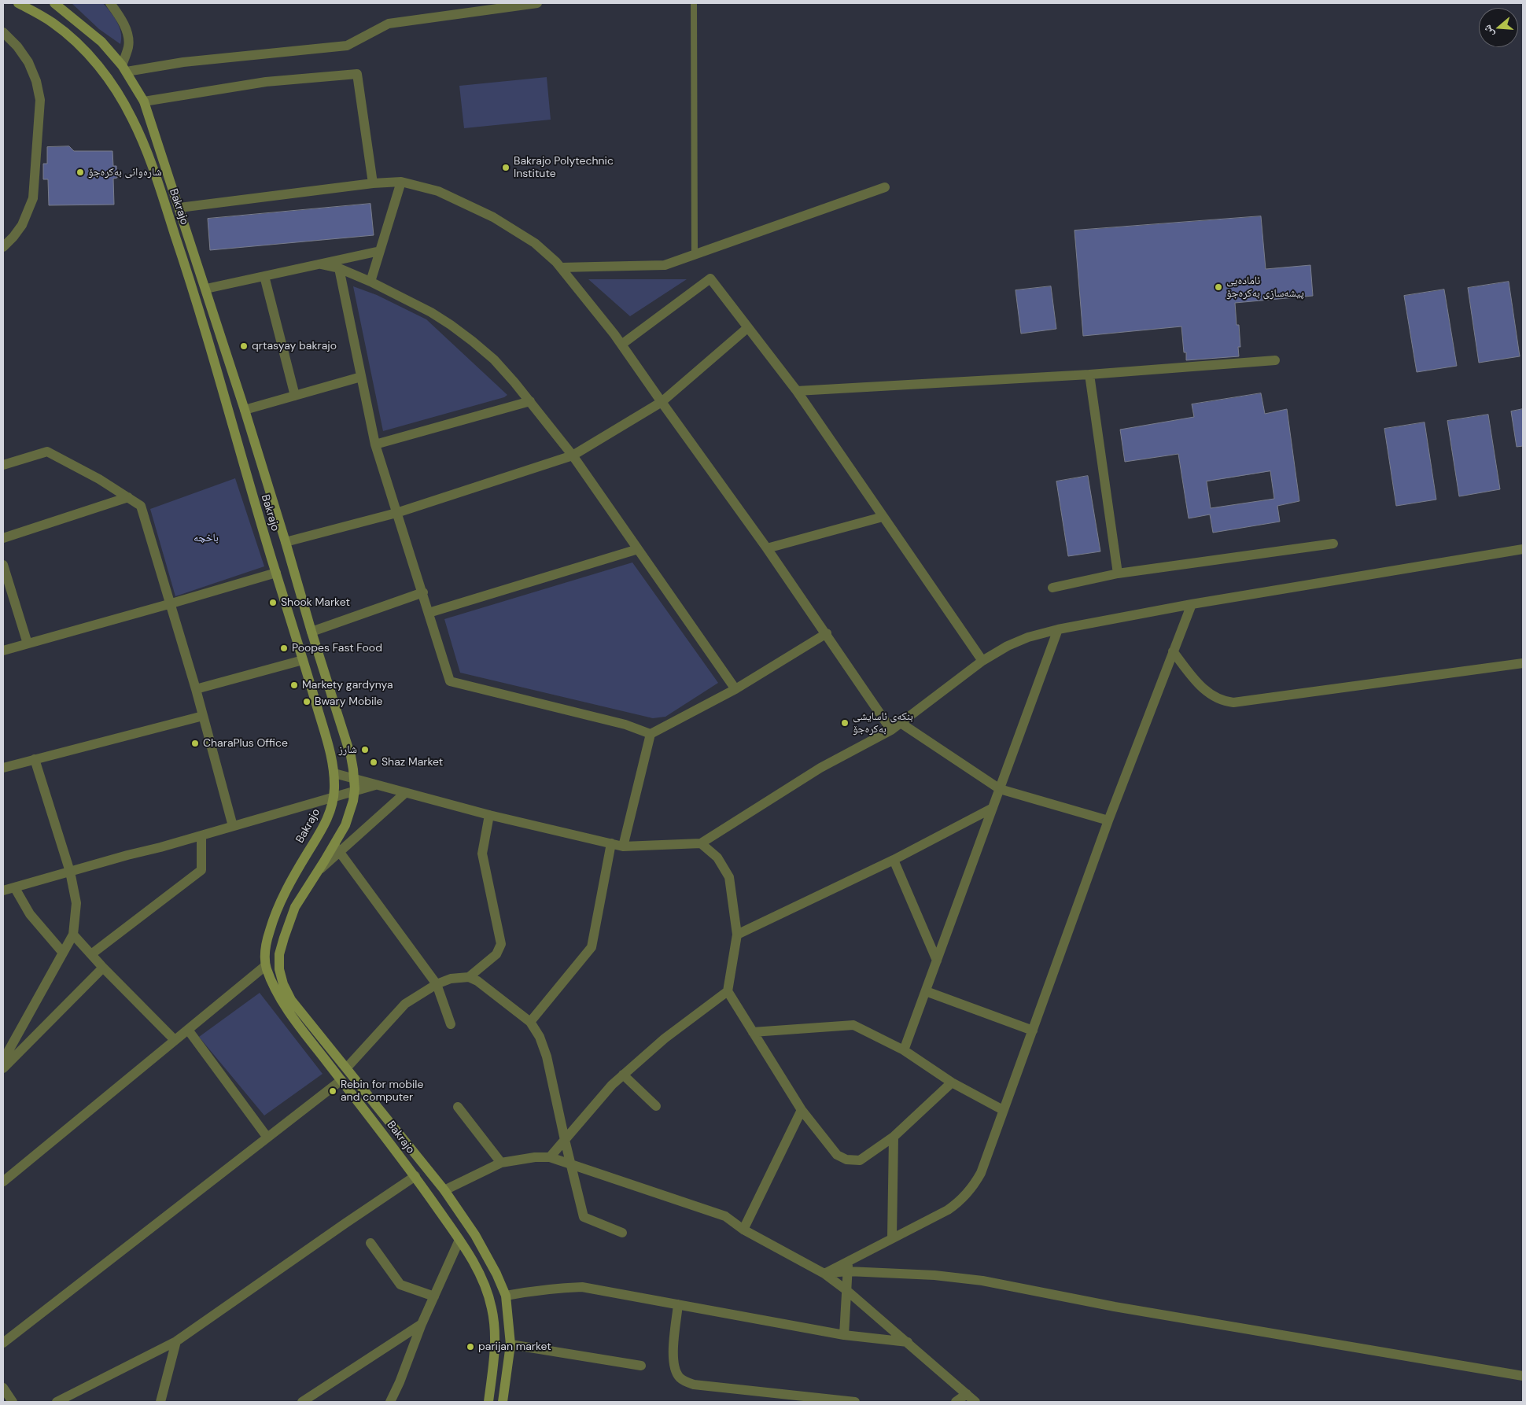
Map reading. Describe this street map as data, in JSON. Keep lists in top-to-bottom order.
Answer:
{
  "streets": {
    "street": ["Bakrajo"]
  },
  "parks": ["باخچە"],
  "places": [
    "Bakrajo Polytechnic Institute",
    "شارەوانی بەکرەجۆ",
    "ئامادەیی پیشەسازی بەکرەجۆ",
    "qrtasyay bakrajo",
    "Shook Market",
    "Poopes Fast Food",
    "Markety gardynya",
    "Bwary Mobile",
    "بنکەی ئاسایشی بەکرەجۆ",
    "CharaPlus Office",
    "شارز",
    "Shaz Market",
    "Rebin for mobile and computer",
    "parijan market"
  ],
  "north": "left"
}
